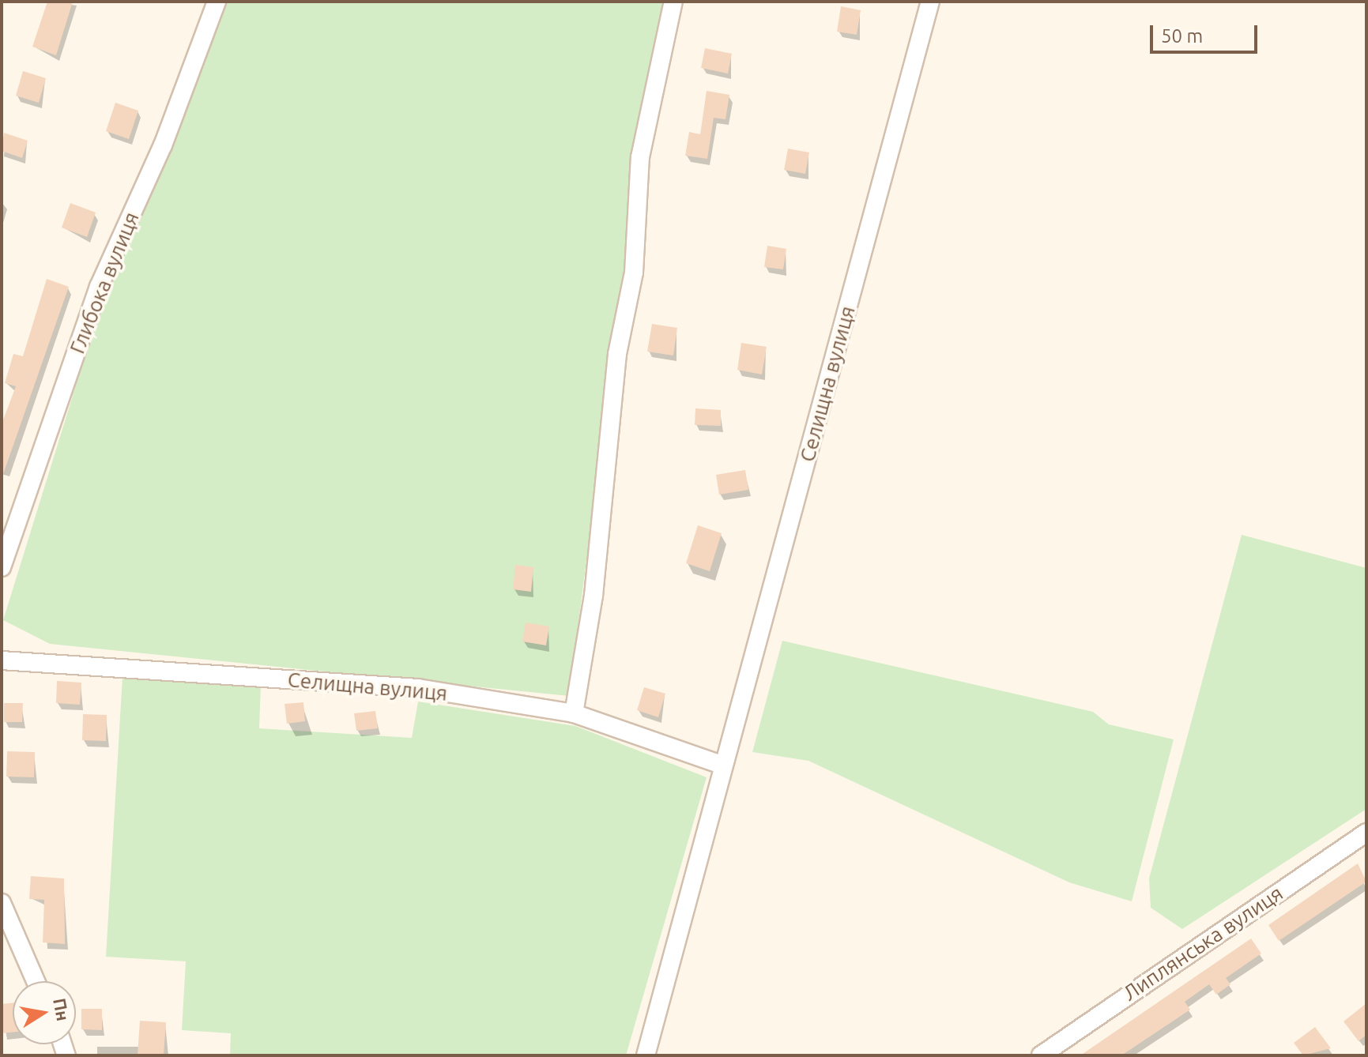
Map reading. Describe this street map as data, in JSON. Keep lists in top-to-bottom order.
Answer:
{
  "streets": {
    "street": ["Глибока вулиця", "Селищна вулиця", "Липлянська вулиця"]
  },
  "scale_bar": "50 m",
  "north": "right"
}
